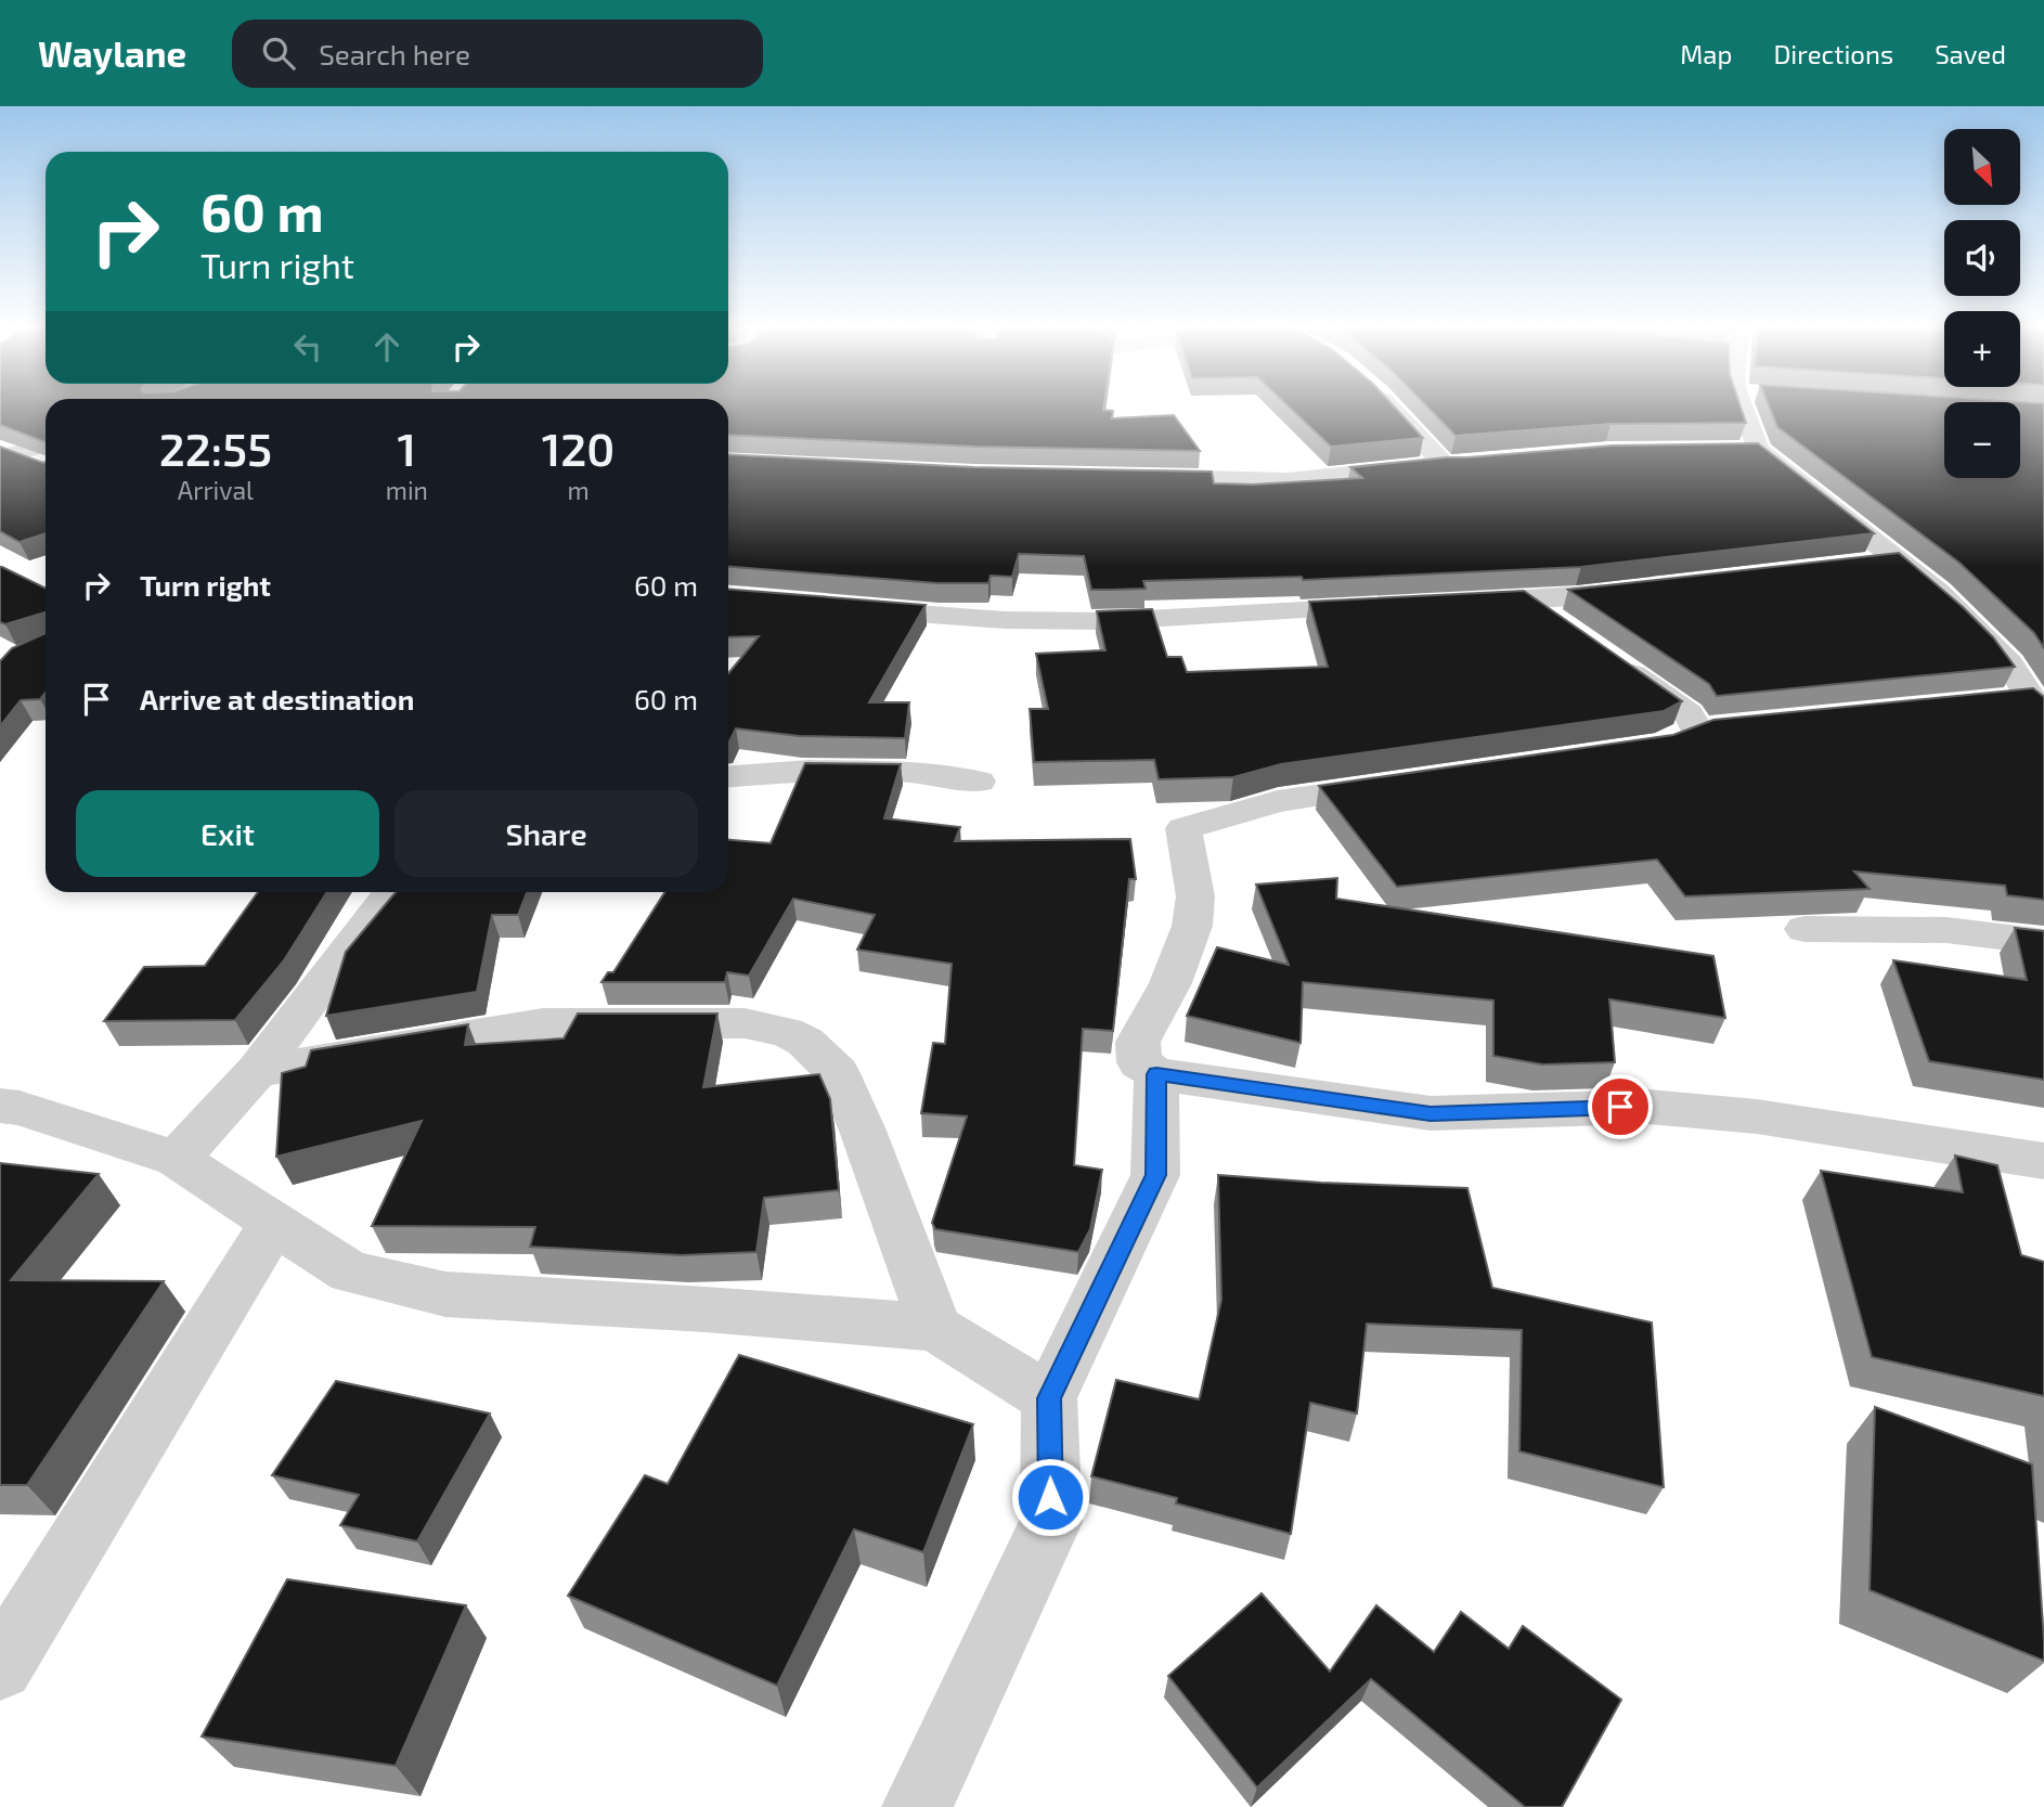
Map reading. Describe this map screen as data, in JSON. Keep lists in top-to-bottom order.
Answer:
{
  "north": "bottom right",
  "page": {
    "header": "Waylane",
    "search": "Search here",
    "nav": ["Map", "Directions", "Saved"],
    "map_buttons": ["+", "−"],
    "turn": ["60 m", "Turn right"],
    "eta": [
      "22:55",
      "Arrival",
      "1",
      "min",
      "120",
      "m"
    ],
    "list": [
      {
        "name": "Turn right",
        "value": "60 m"
      },
      {
        "name": "Arrive at destination",
        "value": "60 m"
      }
    ],
    "buttons": ["Exit", "Share"]
  }
}
